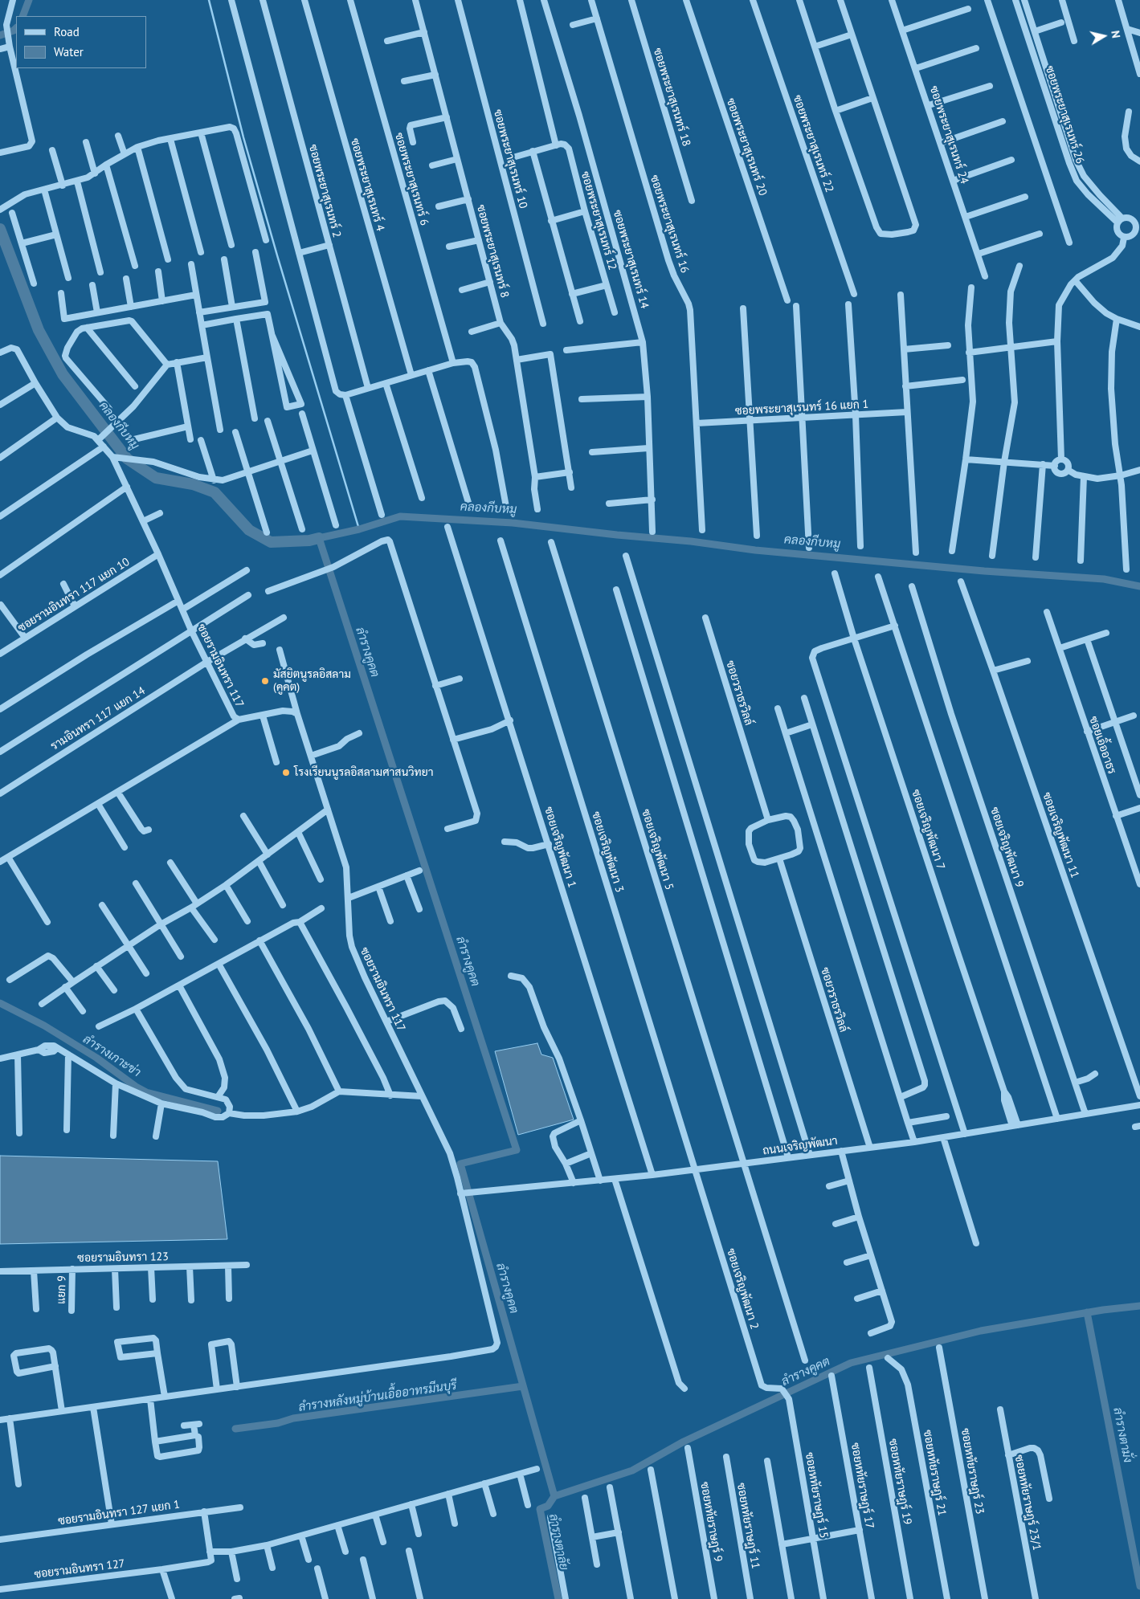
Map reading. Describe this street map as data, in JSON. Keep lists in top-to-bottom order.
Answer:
{
  "streets": {
    "street": [
      "ซอยพระยาสุเรนทร์ 18",
      "ซอยพระยาสุเรนทร์ 26",
      "ซอยพระยาสุเรนทร์ 24",
      "ซอยพระยาสุเรนทร์ 22",
      "ซอยพระยาสุเรนทร์ 20",
      "ซอยพระยาสุเรนทร์ 10",
      "ซอยพระยาสุเรนทร์ 6",
      "ซอยพระยาสุเรนทร์ 4",
      "ซอยพระยาสุเรนทร์ 2",
      "ซอยพระยาสุเรนทร์ 12",
      "ซอยพระยาสุเรนทร์ 16",
      "ซอยพระยาสุเรนทร์ 8",
      "ซอยพระยาสุเรนทร์ 14",
      "ซอยพระยาสุเรนทร์ 16 แยก 1",
      "ซอยรามอินทรา 117 แยก 10",
      "ซอยรามอินทรา 117",
      "ซอยวราธรวิลล์",
      "รามอินทรา 117 แยก 14",
      "ซอยเอิ้ออาธร",
      "ซอยเจริญพัฒนา 7",
      "ซอยเจริญพัฒนา 11",
      "ซอยเจริญพัฒนา 1",
      "ซอยเจริญพัฒนา 9",
      "ซอยเจริญพัฒนา 5",
      "ซอยเจริญพัฒนา 3",
      "ถนนเจริญพัฒนา",
      "ซอยรามอินทรา 123",
      "ซอยเจริญพัฒนา 2",
      "แยก 9",
      "ซอยหทัยราษฎร์ 23",
      "ซอยหทัยราษฎร์ 21",
      "ซอยหทัยราษฎร์ 19",
      "ซอยหทัยราษฎร์ 17",
      "ซอยหทัยราษฎร์ 15",
      "ซอยหทัยราษฎร์ 23/1",
      "ซอยรามอินทรา 127 แยก 1",
      "ซอยหทัยราษฎร์ 9",
      "ซอยหทัยราษฎร์ 11",
      "ซอยรามอินทรา 127"
    ]
  },
  "crossings": [
    ["ซอยพระยาสุเรนทร์ 16", "ซอยพระยาสุเรนทร์ 16 แยก 1"],
    ["ซอยรามอินทรา 117 แยก 10", "ซอยรามอินทรา 117"],
    ["ซอยรามอินทรา 117", "รามอินทรา 117 แยก 14"],
    ["ซอยรามอินทรา 117", "ถนนเจริญพัฒนา"],
    ["ซอยวราธรวิลล์", "ถนนเจริญพัฒนา"],
    ["ซอยเจริญพัฒนา 7", "ถนนเจริญพัฒนา"],
    ["ซอยเจริญพัฒนา 1", "ถนนเจริญพัฒนา"],
    ["ซอยเจริญพัฒนา 9", "ถนนเจริญพัฒนา"],
    ["ซอยเจริญพัฒนา 5", "ถนนเจริญพัฒนา"],
    ["ซอยเจริญพัฒนา 3", "ถนนเจริญพัฒนา"],
    ["ซอยเจริญพัฒนา 3", "ซอยเจริญพัฒนา 2"],
    ["ถนนเจริญพัฒนา", "ซอยเจริญพัฒนา 2"],
    ["ซอยรามอินทรา 123", "แยก 9"],
    ["ซอยเจริญพัฒนา 2", "ซอยหทัยราษฎร์ 15"]
  ],
  "water": [
    "คลองกีบหมู",
    "ลำรางคูคต",
    "ลำรางเกาะข่า",
    "ลำรางหลังหมู่บ้านเอื้ออาทรมีนบุรี",
    "ลำรางตามั่ง",
    "ลำรางตาลัย"
  ],
  "places": ["มัสยิตนูรลอิสลาม (คูคต)", "โรงเรียนนูรลอิสลามศาสนวิทยา"],
  "legend": ["Road", "Water"],
  "north": "right"
}
